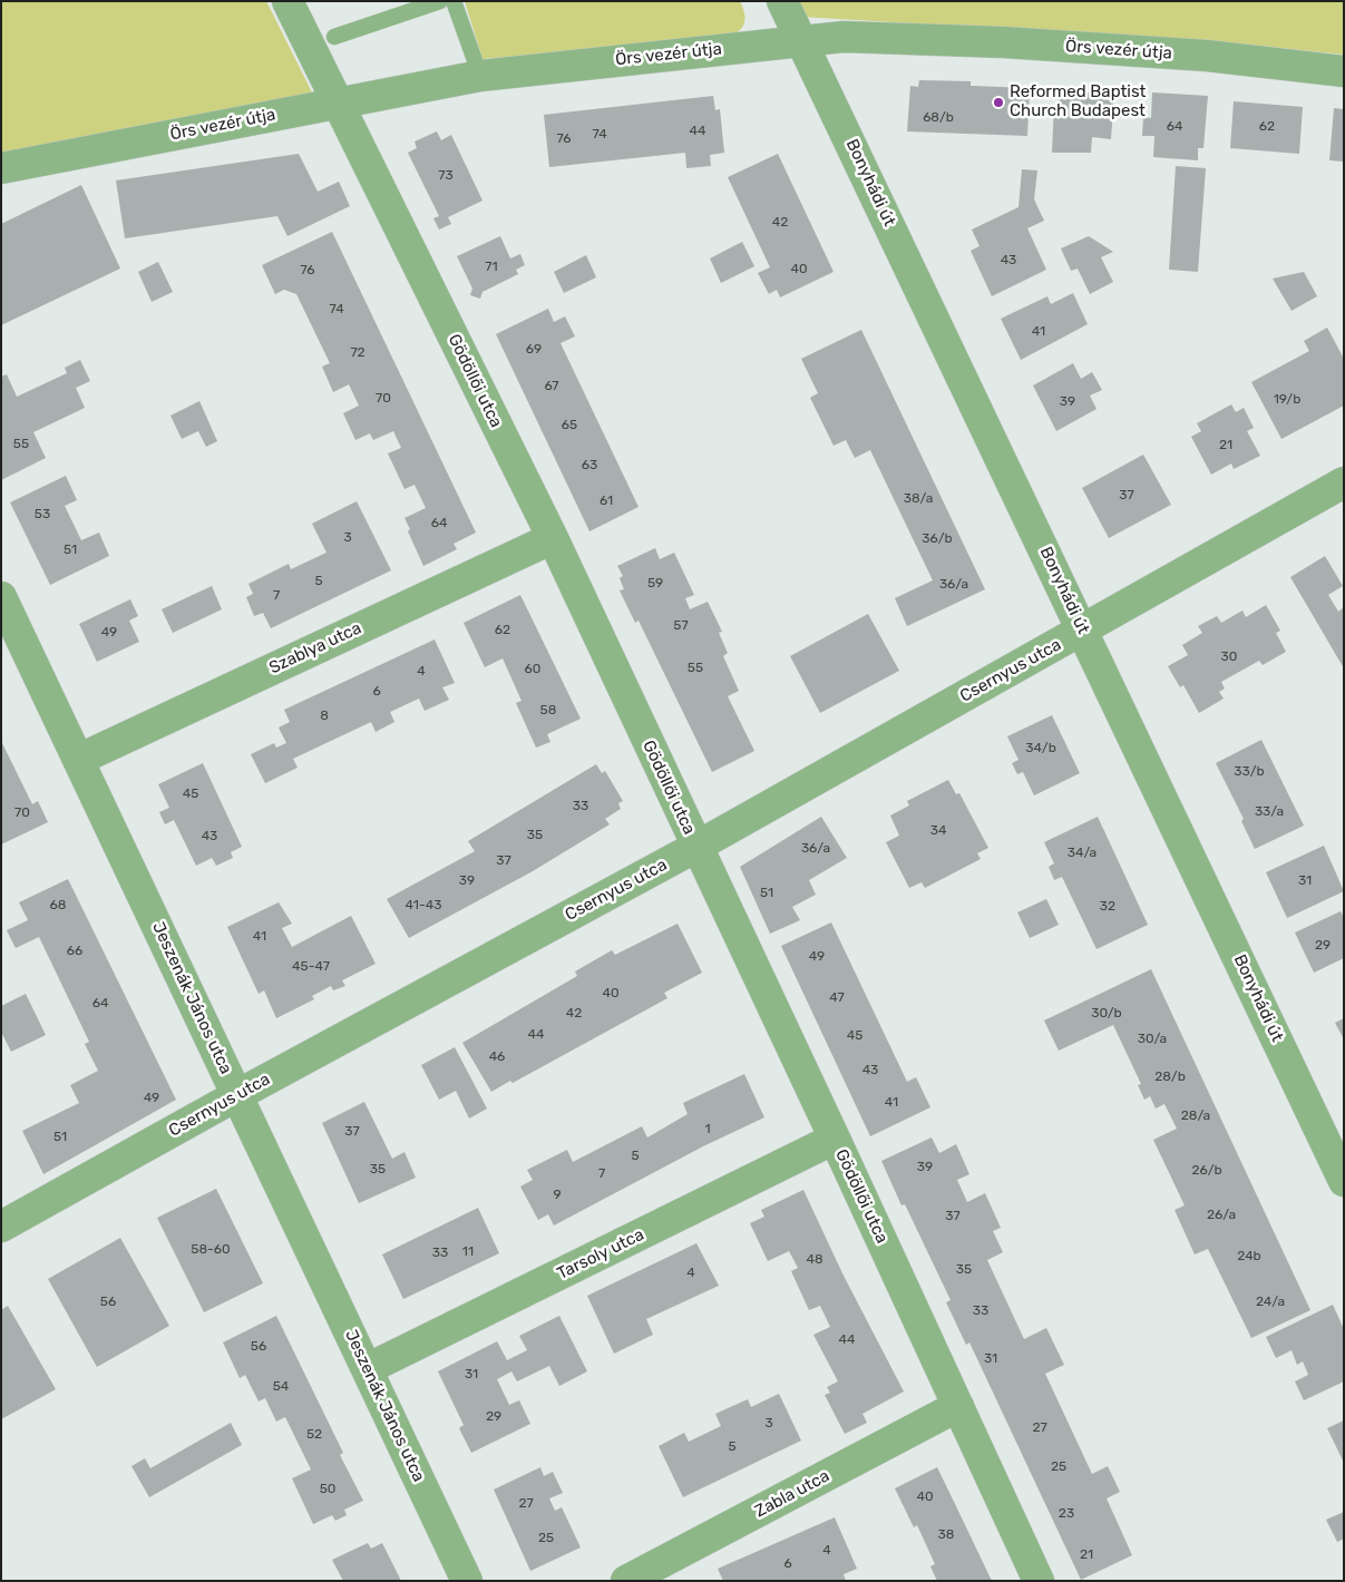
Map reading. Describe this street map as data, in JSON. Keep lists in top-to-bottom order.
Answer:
{
  "streets": {
    "street": [
      "Örs vezér útja",
      "Bonyhádi út",
      "Gödöllői utca",
      "Szablya utca",
      "Csernyus utca",
      "Jeszenák János utca",
      "Tarsoly utca",
      "Zabla utca"
    ]
  },
  "crossings": [
    ["Örs vezér útja", "Bonyhádi út"],
    ["Örs vezér útja", "Gödöllői utca"],
    ["Bonyhádi út", "Csernyus utca"],
    ["Gödöllői utca", "Szablya utca"],
    ["Gödöllői utca", "Csernyus utca"],
    ["Gödöllői utca", "Tarsoly utca"],
    ["Gödöllői utca", "Zabla utca"],
    ["Szablya utca", "Jeszenák János utca"],
    ["Csernyus utca", "Jeszenák János utca"],
    ["Jeszenák János utca", "Tarsoly utca"]
  ],
  "places": ["Reformed Baptist Church Budapest"],
  "house_numbers": [
    "68/b",
    "64",
    "62",
    "44",
    "74",
    "76",
    "73",
    "42",
    "43",
    "71",
    "40",
    "76",
    "74",
    "41",
    "69",
    "72",
    "67",
    "70",
    "19/b",
    "39",
    "65",
    "55",
    "21",
    "63",
    "37",
    "38/a",
    "61",
    "53",
    "64",
    "3",
    "36/b",
    "51",
    "5",
    "59",
    "36/a",
    "7",
    "57",
    "62",
    "49",
    "30",
    "55",
    "60",
    "4",
    "6",
    "58",
    "8",
    "34/b",
    "33/b",
    "45",
    "33",
    "33/a",
    "70",
    "34",
    "35",
    "43",
    "36/a",
    "34/a",
    "37",
    "39",
    "31",
    "51",
    "68",
    "41-43",
    "32",
    "41",
    "29",
    "66",
    "49",
    "45-47",
    "40",
    "47",
    "64",
    "42",
    "30/b",
    "44",
    "45",
    "30/a",
    "46",
    "43",
    "28/b",
    "49",
    "41",
    "28/a",
    "1",
    "37",
    "51",
    "5",
    "39",
    "35",
    "26/b",
    "7",
    "9",
    "26/a",
    "37",
    "58-60",
    "11",
    "33",
    "24b",
    "48",
    "35",
    "4",
    "56",
    "24/a",
    "33",
    "44",
    "56",
    "31",
    "31",
    "54",
    "29",
    "3",
    "27",
    "52",
    "5",
    "25",
    "50",
    "40",
    "27",
    "23",
    "38",
    "25",
    "4",
    "21",
    "6"
  ]
}
